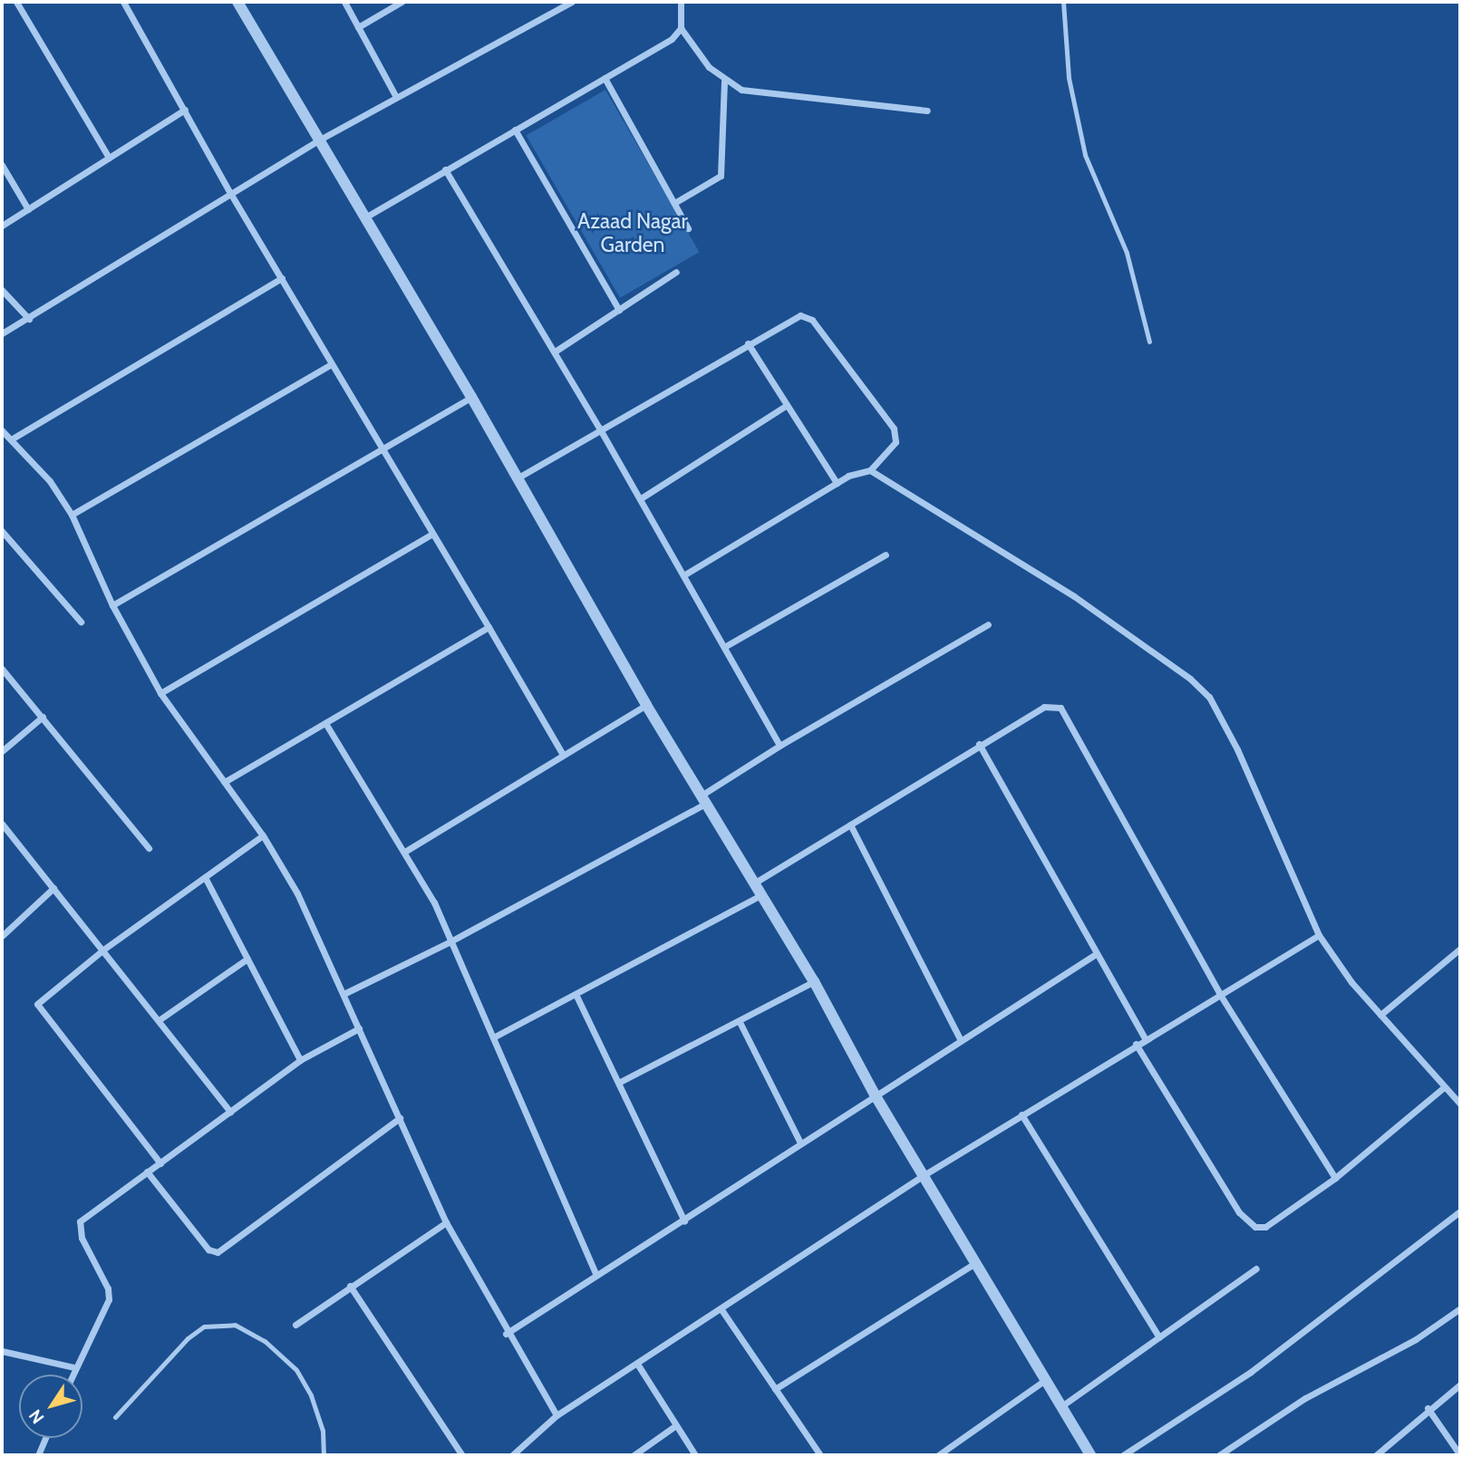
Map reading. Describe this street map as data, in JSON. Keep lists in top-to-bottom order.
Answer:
{
  "parks": ["Azaad Nagar Garden"],
  "north": "bottom left"
}
